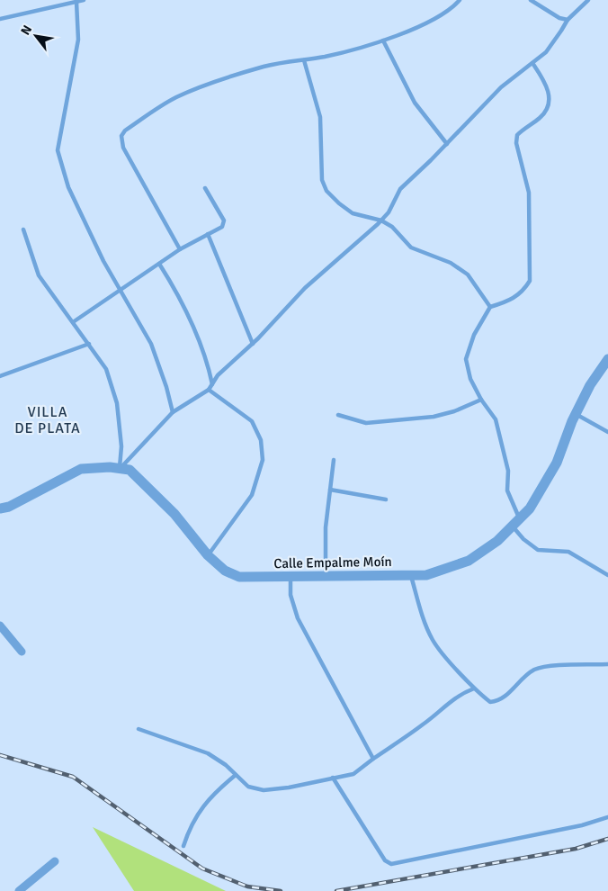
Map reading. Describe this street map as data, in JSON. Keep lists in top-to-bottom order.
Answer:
{
  "streets": {
    "street": ["Calle Empalme Moín"]
  },
  "districts": ["VILLA DE PLATA"],
  "north": "top left"
}
